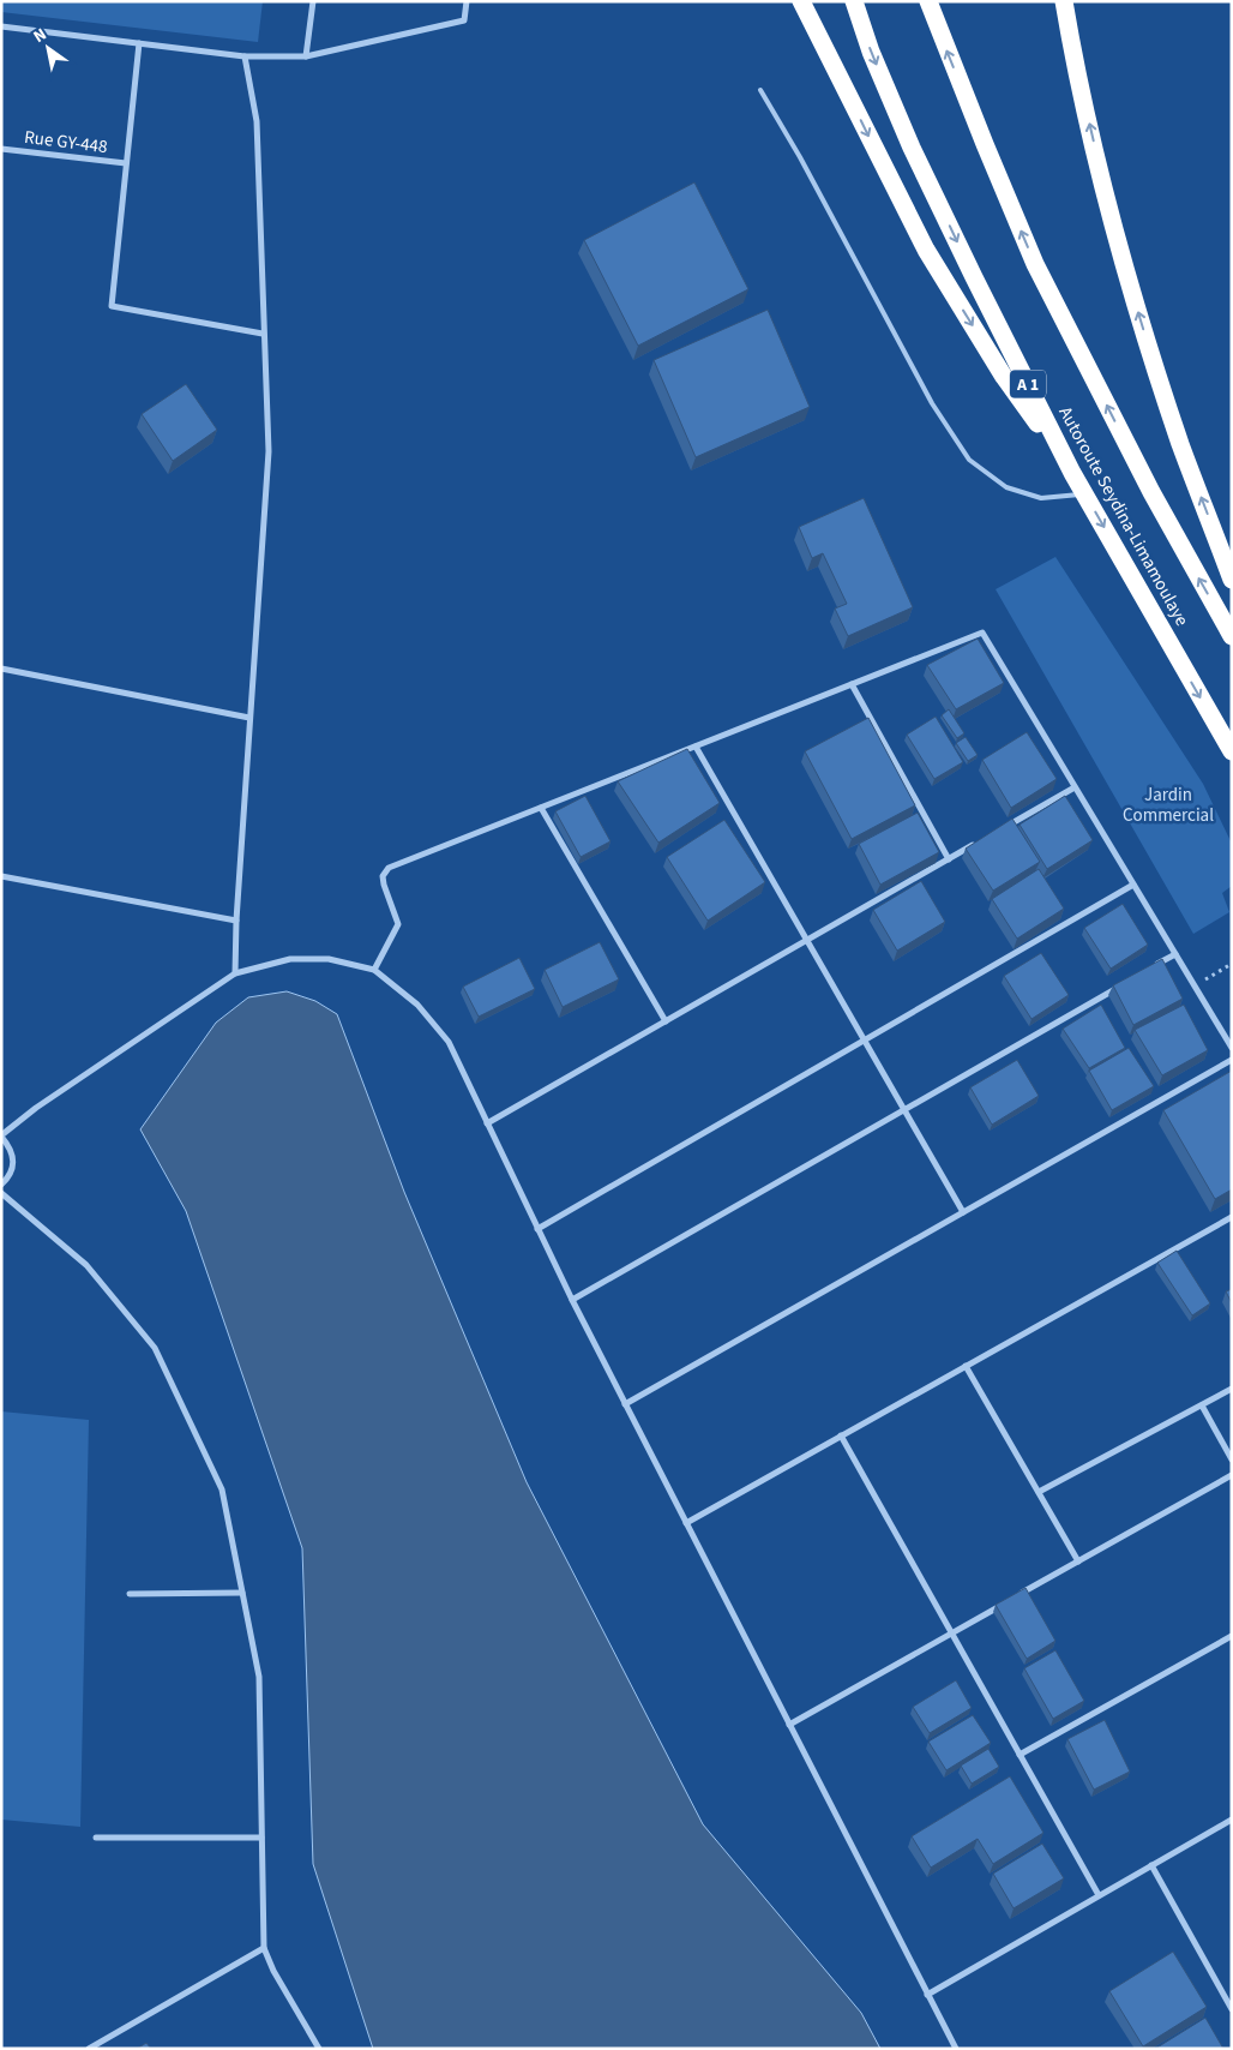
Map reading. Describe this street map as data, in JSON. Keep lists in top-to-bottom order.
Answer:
{
  "streets": {
    "highway": ["A 1", "Autoroute Seydina-Limamoulaye"],
    "street": ["Rue GY-448"]
  },
  "parks": ["Jardin Commercial"],
  "north": "top left"
}
